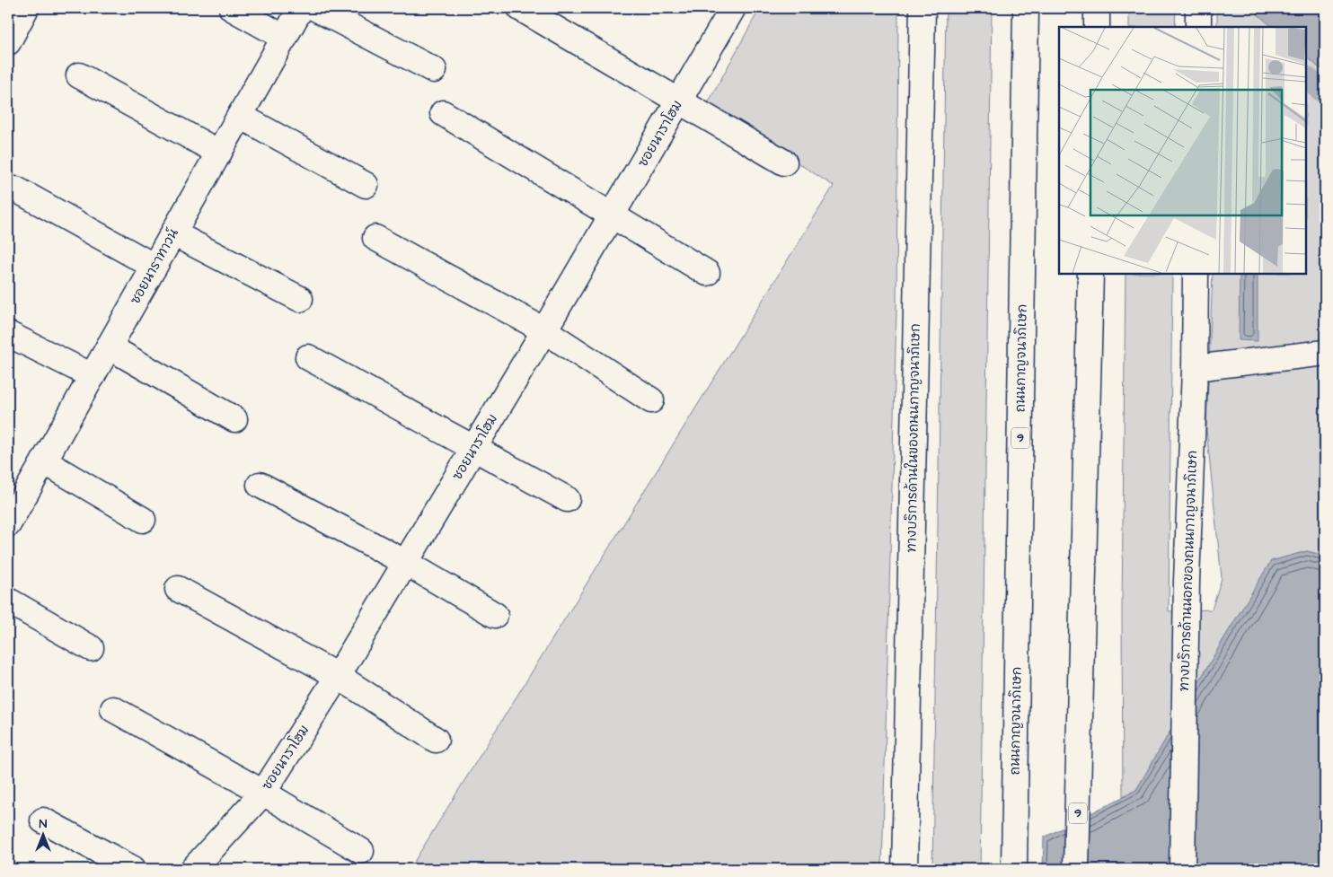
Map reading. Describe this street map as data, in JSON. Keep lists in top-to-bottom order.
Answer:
{
  "streets": {
    "main road": [
      "ซอยนาราโฮม",
      "ซอยนาราทาวน์",
      "ถนนกาญจนาภิเษก",
      "ทางบริการด้านในของถนนกาญจนาภิเษก",
      "9",
      "ทางบริการด้านนอกของถนนกาญจนาภิเษก"
    ]
  },
  "north": "top"
}
